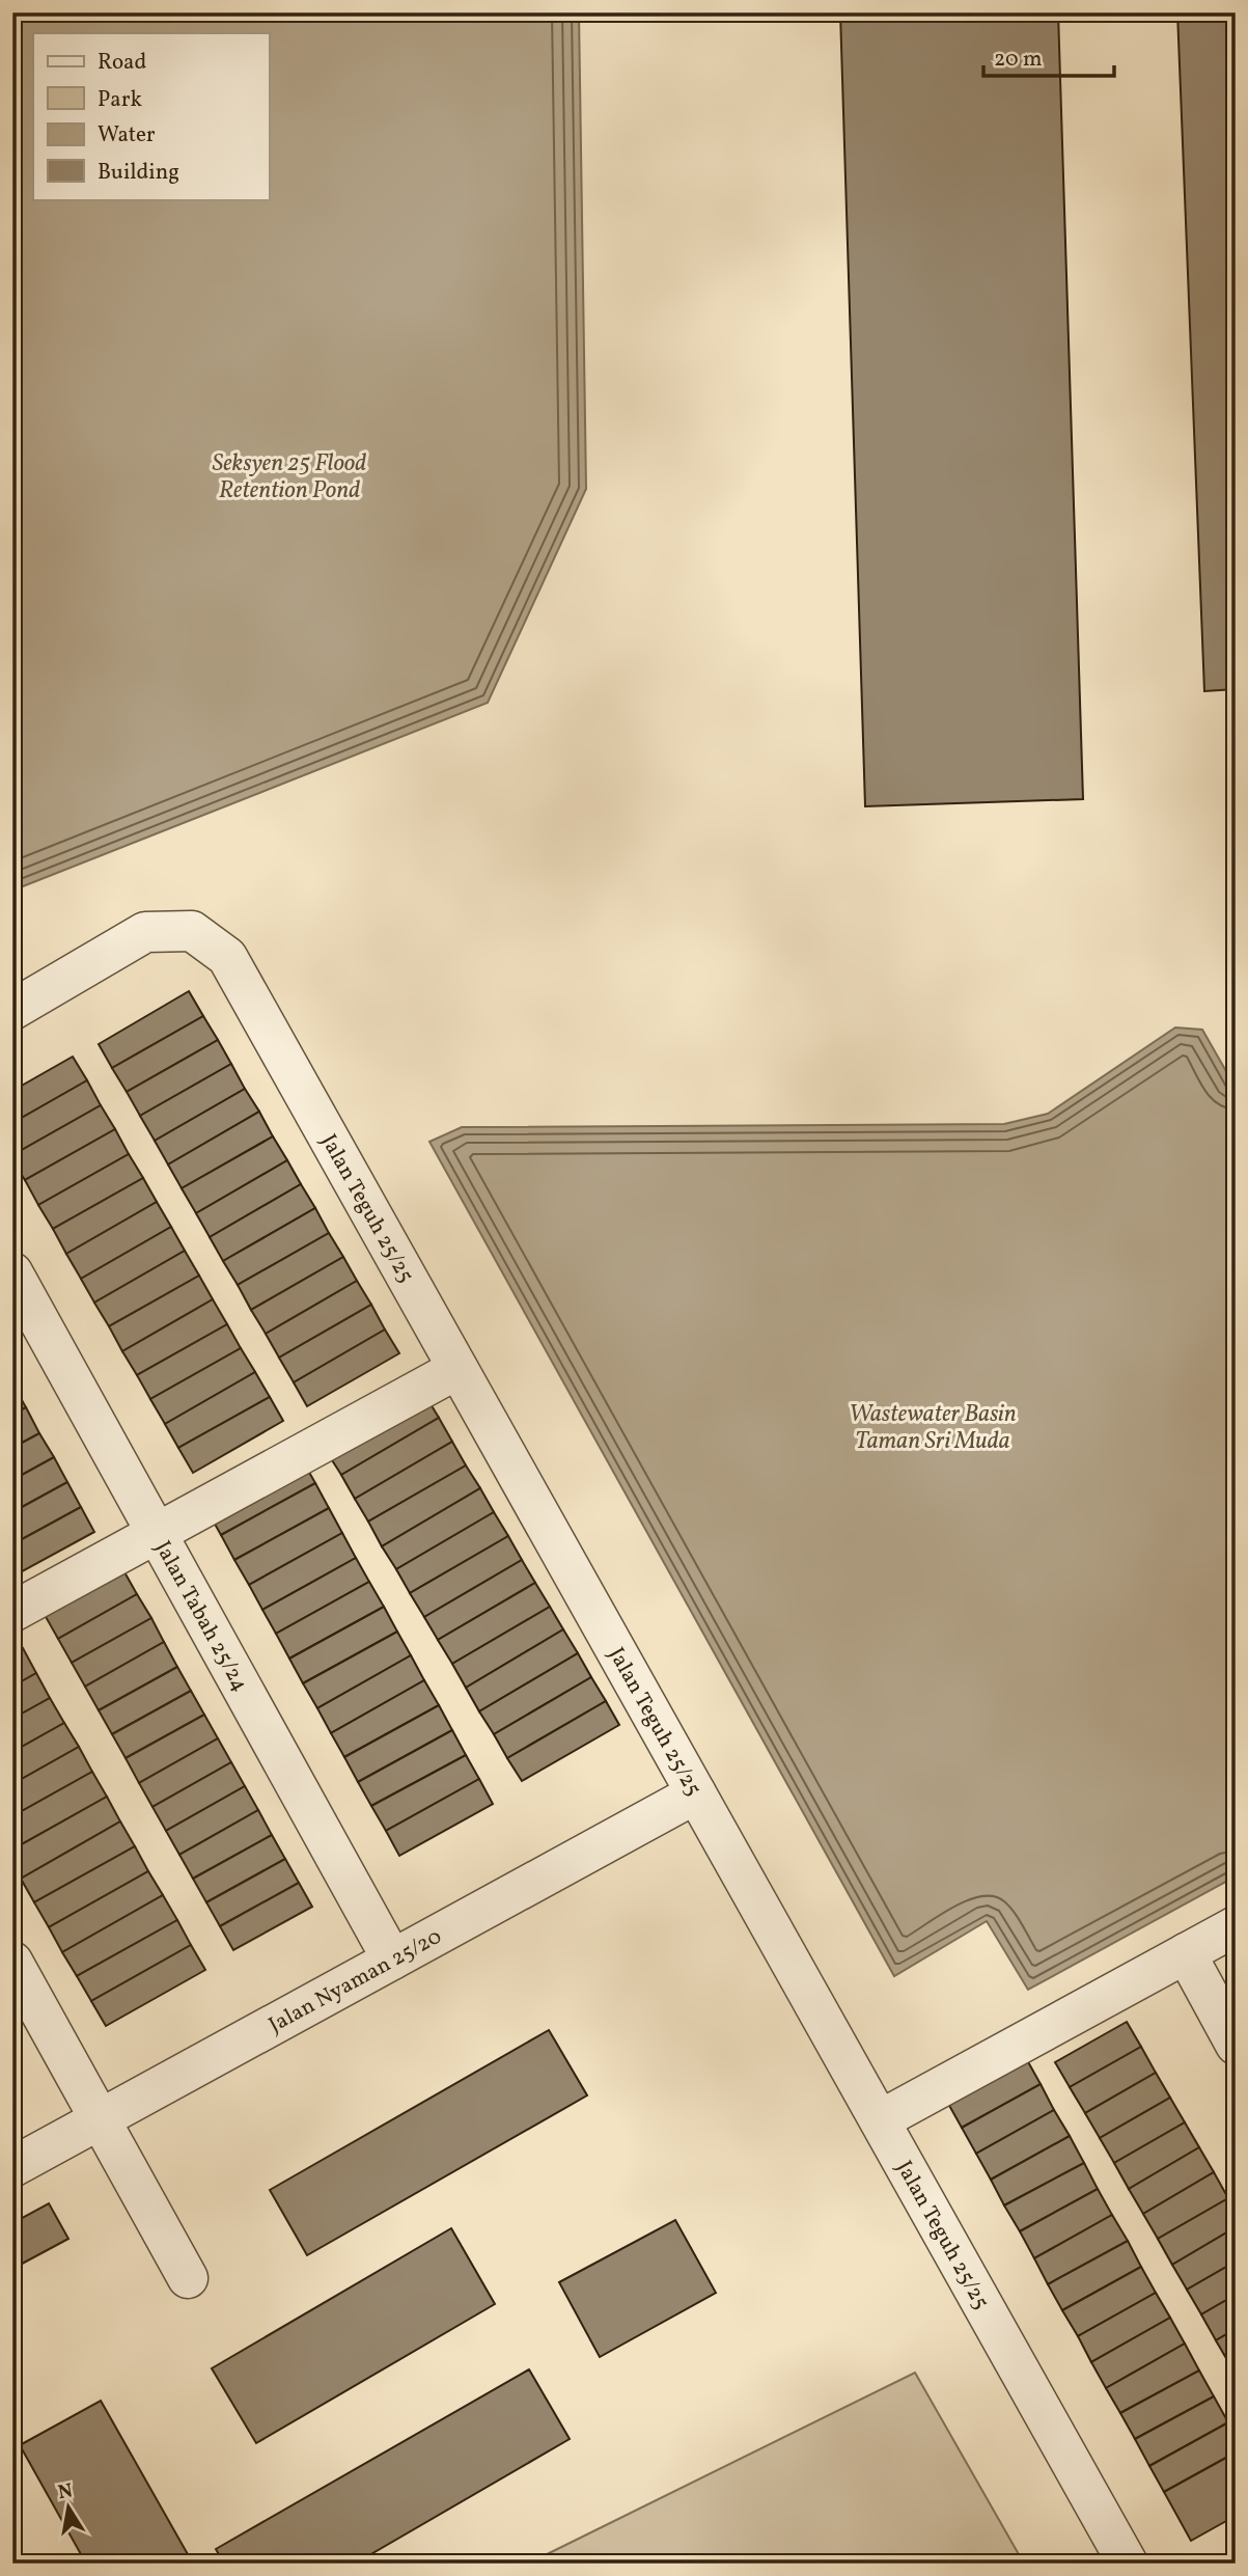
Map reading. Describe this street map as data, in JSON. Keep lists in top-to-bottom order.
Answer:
{
  "streets": {
    "street": ["Jalan Teguh 25/25", "Jalan Tabah 25/24", "Jalan Nyaman 25/20"]
  },
  "crossings": [
    ["Jalan Teguh 25/25", "Jalan Nyaman 25/20"],
    ["Jalan Tabah 25/24", "Jalan Nyaman 25/20"]
  ],
  "water": ["Seksyen 25 Flood Retention Pond", "Wastewater Basin Taman Sri Muda"],
  "legend": [
    "Road",
    "Park",
    "Water",
    "Building"
  ],
  "scale_bar": "20 m",
  "north": "top"
}
